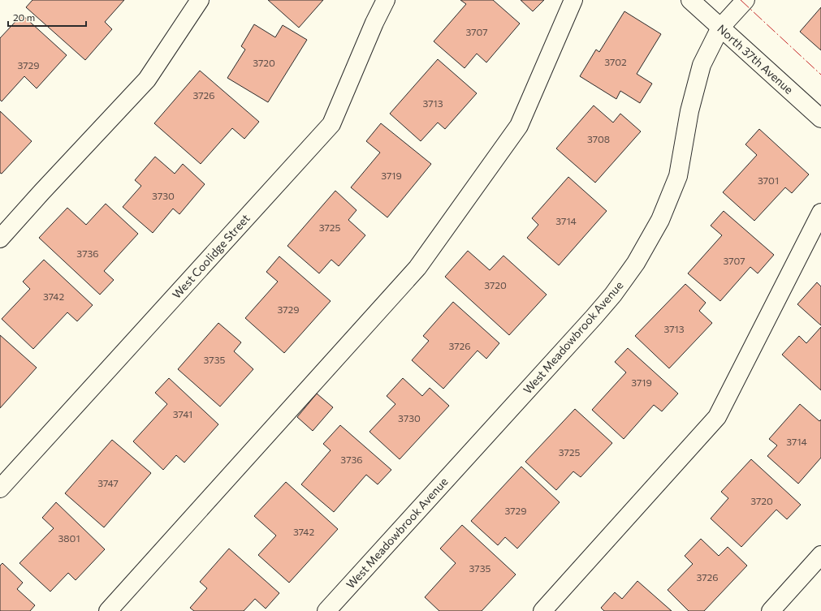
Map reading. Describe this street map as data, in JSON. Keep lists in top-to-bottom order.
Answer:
{
  "streets": {
    "street": ["North 37th Avenue", "West Coolidge Street", "West Meadowbrook Avenue"]
  },
  "crossings": [
    ["North 37th Avenue", "West Meadowbrook Avenue"]
  ],
  "house_numbers": [
    "3707",
    "3702",
    "3720",
    "3729",
    "3726",
    "3713",
    "3708",
    "3719",
    "3701",
    "3730",
    "3714",
    "3725",
    "3736",
    "3707",
    "3720",
    "3742",
    "3729",
    "3713",
    "3726",
    "3735",
    "3719",
    "3741",
    "3730",
    "3714",
    "3725",
    "3736",
    "3747",
    "3720",
    "3729",
    "3742",
    "3801",
    "3735",
    "3726"
  ],
  "scale_bar": "20 m"
}
